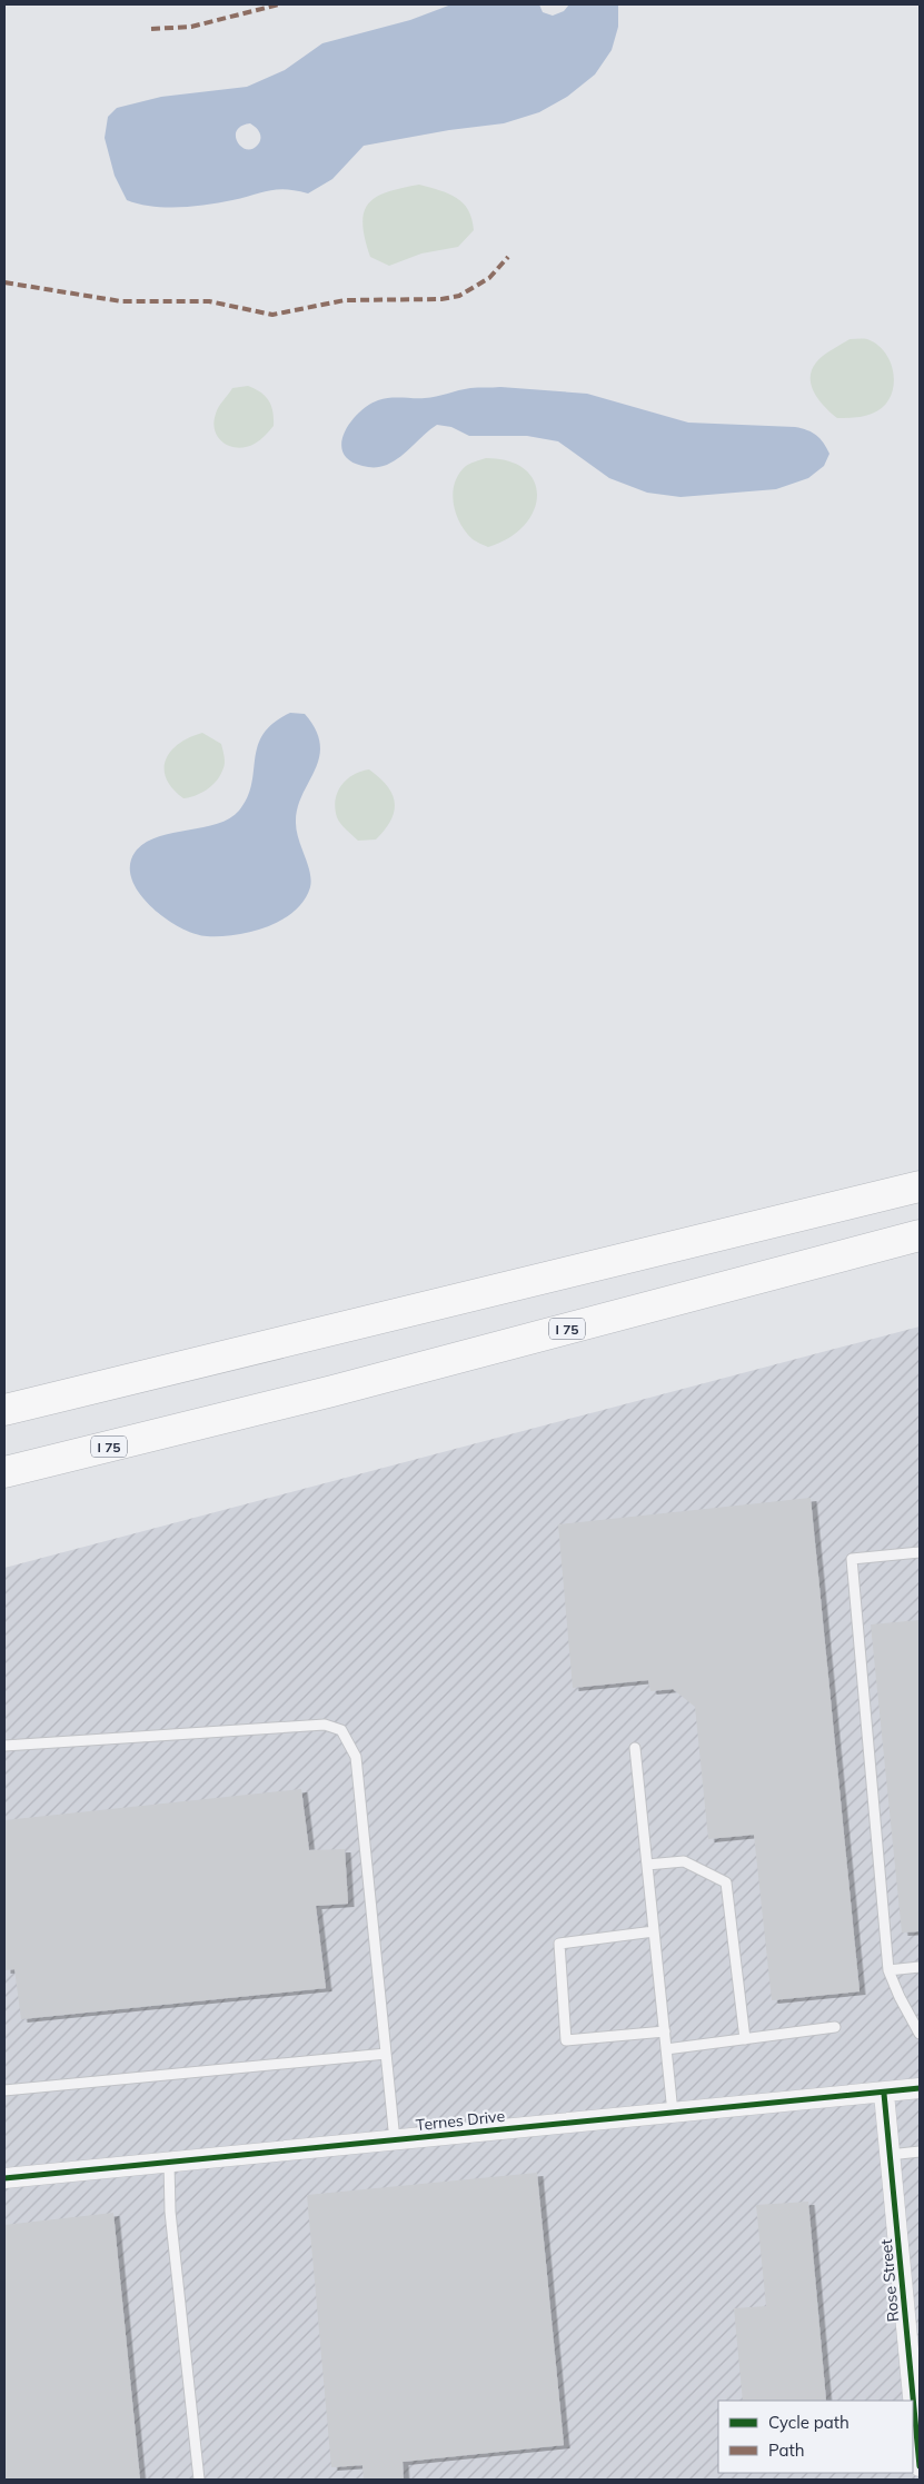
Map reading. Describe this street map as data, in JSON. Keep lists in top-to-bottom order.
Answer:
{
  "streets": {
    "highway": ["I 75"],
    "street": ["Ternes Drive", "Rose Street"]
  },
  "crossings": [
    ["Ternes Drive", "Rose Street"]
  ],
  "legend": ["Cycle path", "Path"]
}
